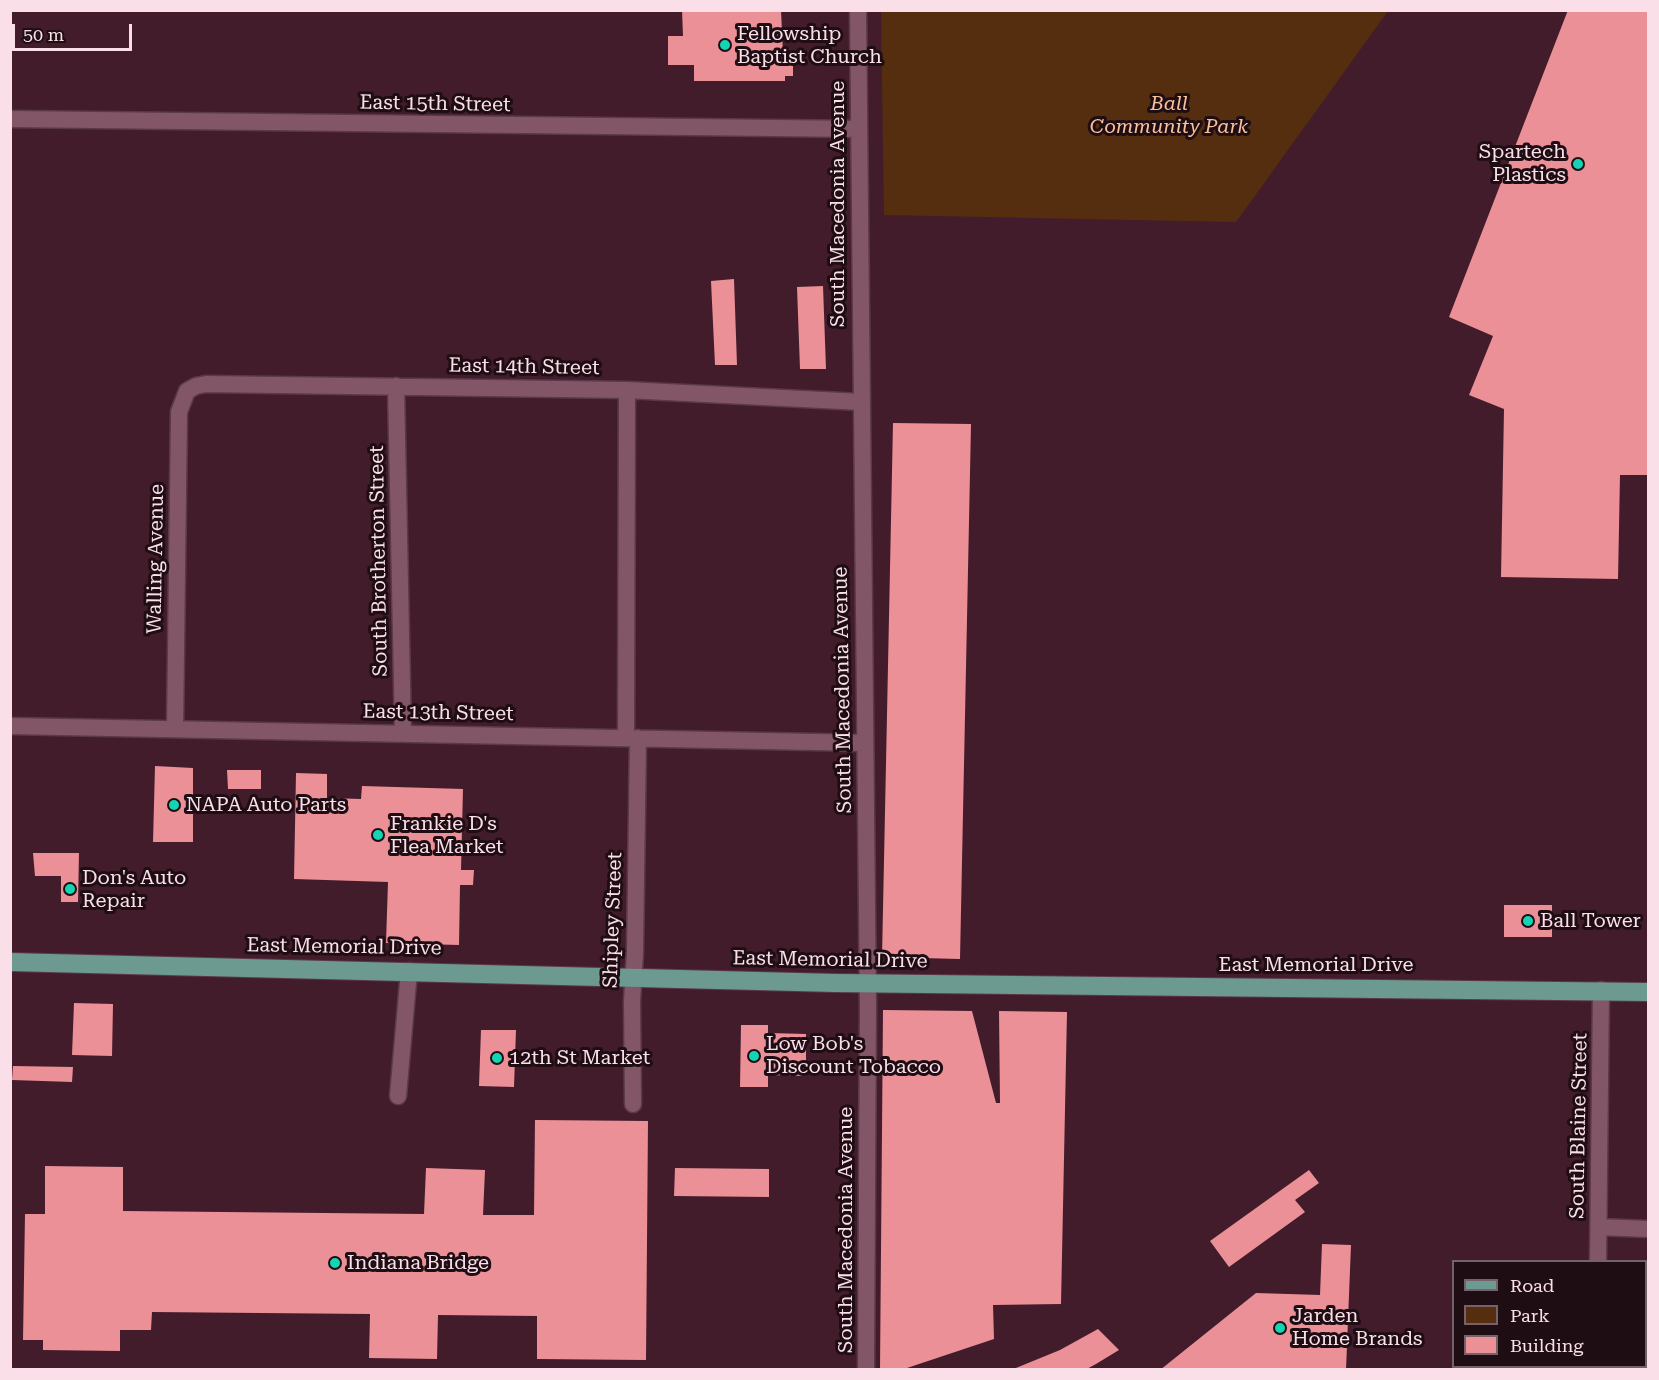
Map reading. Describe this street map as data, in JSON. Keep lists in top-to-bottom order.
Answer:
{
  "streets": {
    "main road": ["East Memorial Drive"],
    "street": [
      "East 15th Street",
      "South Macedonia Avenue",
      "East 14th Street",
      "Walling Avenue",
      "South Brotherton Street",
      "East 13th Street",
      "Shipley Street",
      "South Blaine Street"
    ]
  },
  "crossings": [
    ["East 15th Street", "South Macedonia Avenue"],
    ["South Macedonia Avenue", "East 14th Street"],
    ["South Macedonia Avenue", "East 13th Street"],
    ["South Macedonia Avenue", "East Memorial Drive"],
    ["East 14th Street", "Walling Avenue"],
    ["East 14th Street", "South Brotherton Street"],
    ["East 14th Street", "Shipley Street"],
    ["Walling Avenue", "East 13th Street"],
    ["South Brotherton Street", "East 13th Street"],
    ["East 13th Street", "Shipley Street"],
    ["Shipley Street", "East Memorial Drive"],
    ["East Memorial Drive", "South Blaine Street"]
  ],
  "parks": ["Ball Community Park"],
  "places": [
    "Fellowship Baptist Church",
    "Spartech Plastics",
    "NAPA Auto Parts",
    "Frankie D's Flea Market",
    "Don's Auto Repair",
    "Ball Tower",
    "Low Bob's Discount Tobacco",
    "12th St Market",
    "Indiana Bridge",
    "Jarden Home Brands"
  ],
  "legend": ["Road", "Park", "Building"],
  "scale_bar": "50 m"
}
